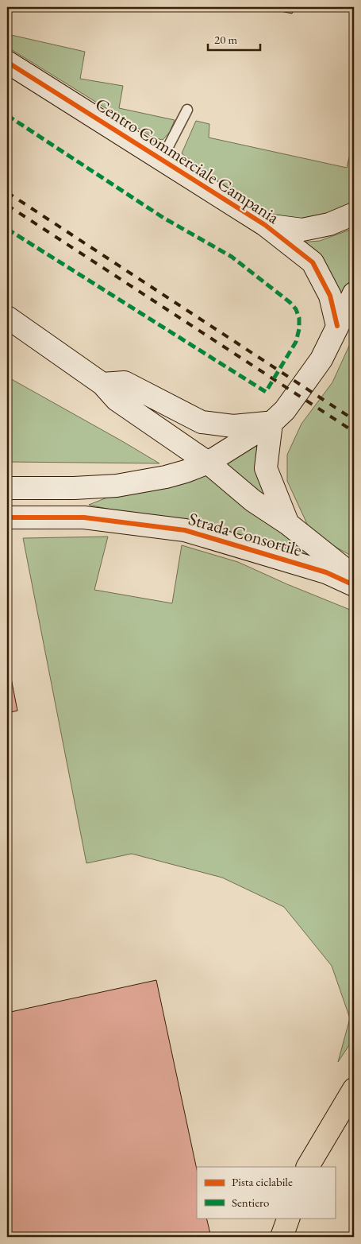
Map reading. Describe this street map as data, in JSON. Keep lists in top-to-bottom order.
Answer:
{
  "streets": {
    "street": ["Centro Commerciale Campania", "Strada Consortile"]
  },
  "legend": ["Pista ciclabile", "Sentiero"],
  "scale_bar": "20 m"
}
